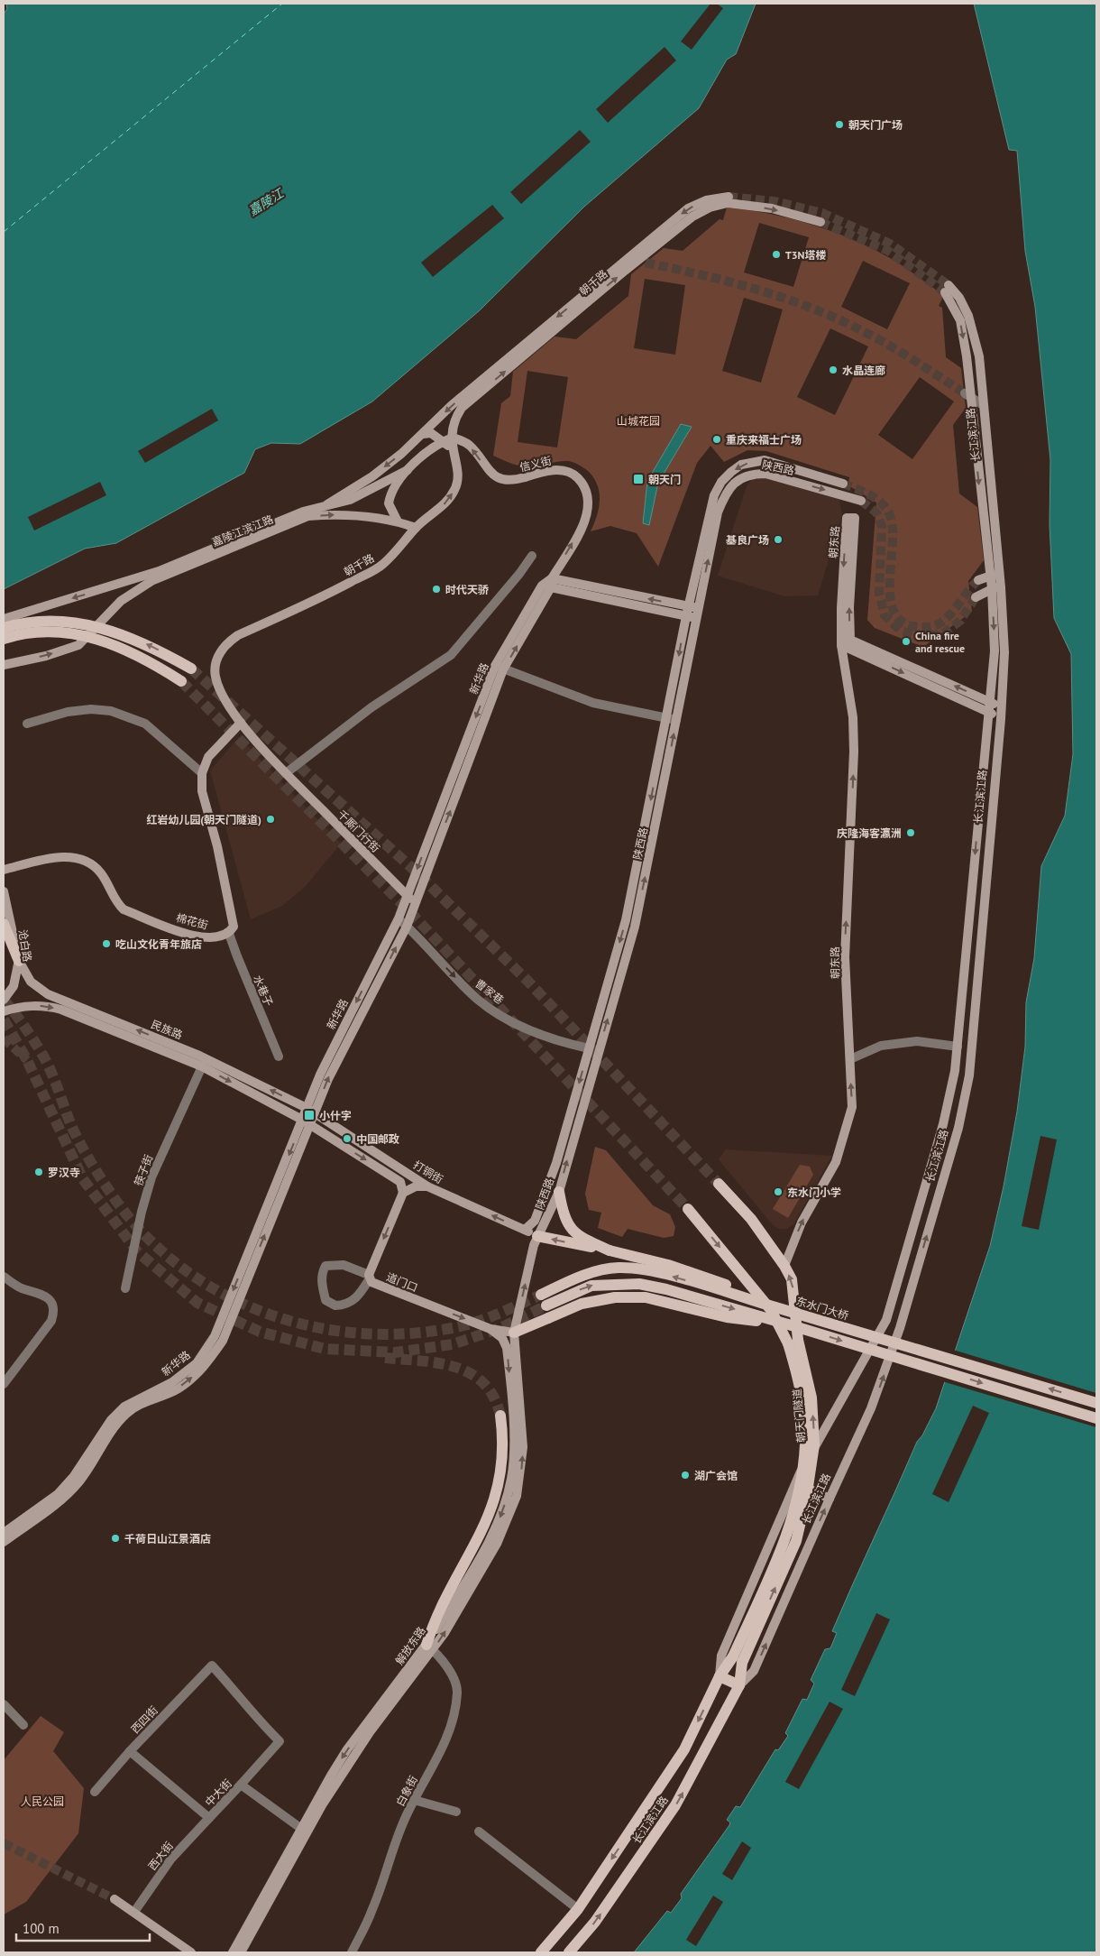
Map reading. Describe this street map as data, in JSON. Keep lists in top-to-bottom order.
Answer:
{
  "streets": {
    "main road": [
      "朝千路",
      "长江滨江路",
      "信义街",
      "陕西路",
      "嘉陵江滨江路",
      "朝东路",
      "新华路",
      "千厮门行街",
      "棉花街",
      "沧白路",
      "民族路",
      "打铜街",
      "道门口",
      "东水门大桥",
      "朝天门隧道",
      "解放东路"
    ],
    "street": [
      "水巷子",
      "曹家巷",
      "筷子街",
      "西四街",
      "白象街",
      "中大街",
      "西大街"
    ]
  },
  "crossings": [
    ["朝千路", "嘉陵江滨江路"],
    ["朝千路", "千厮门行街"],
    ["长江滨江路", "朝天门隧道"],
    ["信义街", "嘉陵江滨江路"],
    ["信义街", "新华路"],
    ["陕西路", "曹家巷"],
    ["陕西路", "打铜街"],
    ["陕西路", "道门口"],
    ["陕西路", "解放东路"],
    ["朝东路", "朝天门隧道"],
    ["新华路", "千厮门行街"],
    ["新华路", "曹家巷"],
    ["新华路", "民族路"],
    ["新华路", "打铜街"],
    ["棉花街", "水巷子"],
    ["沧白路", "民族路"],
    ["民族路", "筷子街"],
    ["民族路", "打铜街"],
    ["道门口", "解放东路"],
    ["解放东路", "白象街"],
    ["解放东路", "中大街"],
    ["西四街", "中大街"],
    ["中大街", "西大街"]
  ],
  "one_way": ["曹家巷", "道门口"],
  "water": ["嘉陵江"],
  "parks": ["山城花园", "人民公园"],
  "places": {
    "other": [
      "朝天门广场",
      "T3N塔楼",
      "水晶连廊",
      "重庆来福士广场",
      "基良广场",
      "时代天骄",
      "China fire and rescue",
      "红岩幼儿园(朝天门隧道)",
      "庆隆海客瀛洲",
      "吃山文化青年旅店",
      "中国邮政",
      "罗汉寺",
      "东水门小学",
      "湖广会馆",
      "千荷日山江景酒店"
    ],
    "transit": ["朝天门", "小什字"]
  },
  "scale_bar": "100 m"
}
